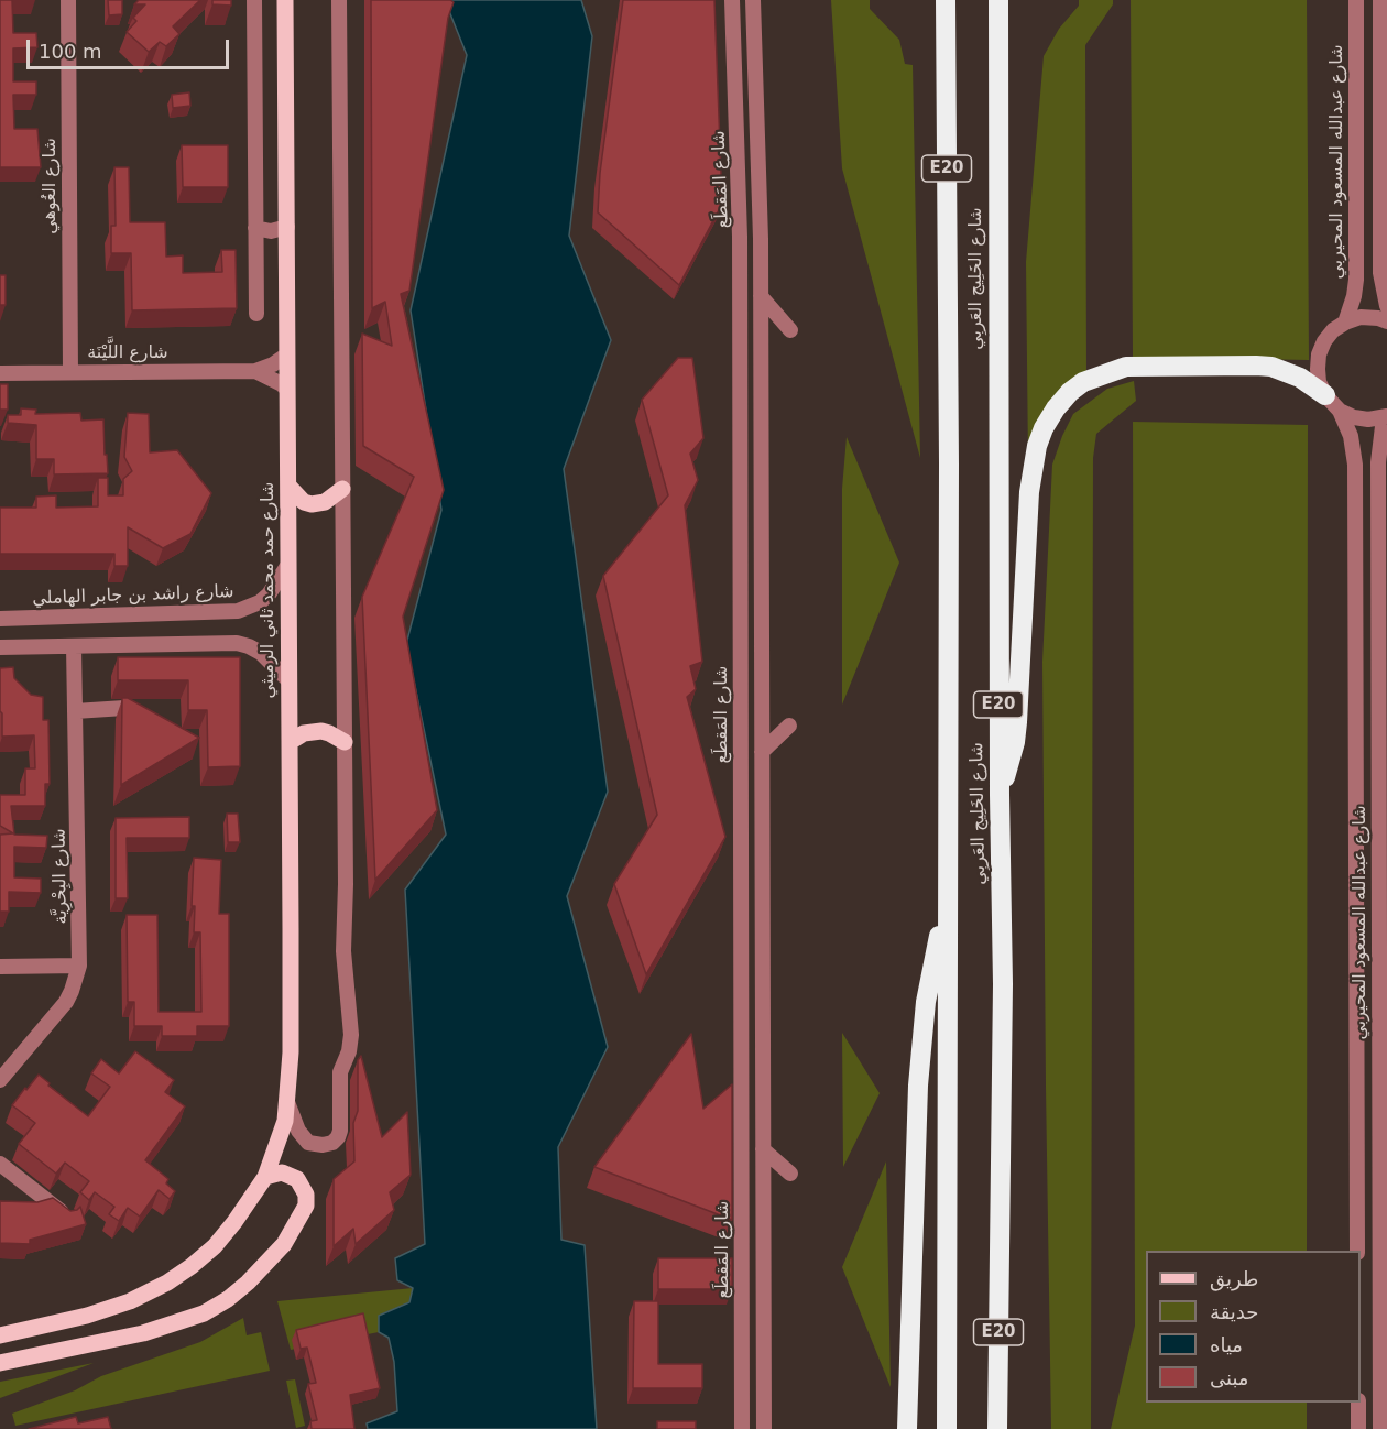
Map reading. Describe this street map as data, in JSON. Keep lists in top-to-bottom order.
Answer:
{
  "streets": {
    "highway": ["E20", "شارع الخَلِيج العَربِي"],
    "main road": ["شارع حمد محمد ثاني الرميثي"],
    "street": [
      "شارع عبدالله المسعود المحيربي",
      "شارع المَقطَع",
      "شارع الغُوهي",
      "شارع اللَّيْنَة",
      "شارع راشد بن جابر الهاملي",
      "شارع البِحْرِيَّة"
    ]
  },
  "crossings": [
    ["شارع الغُوهي", "شارع اللَّيْنَة"],
    ["شارع اللَّيْنَة", "شارع حمد محمد ثاني الرميثي"],
    ["شارع حمد محمد ثاني الرميثي", "شارع راشد بن جابر الهاملي"]
  ],
  "legend": [
    "طريق",
    "حديقة",
    "مياه",
    "مبنى"
  ],
  "scale_bar": "100 m"
}
